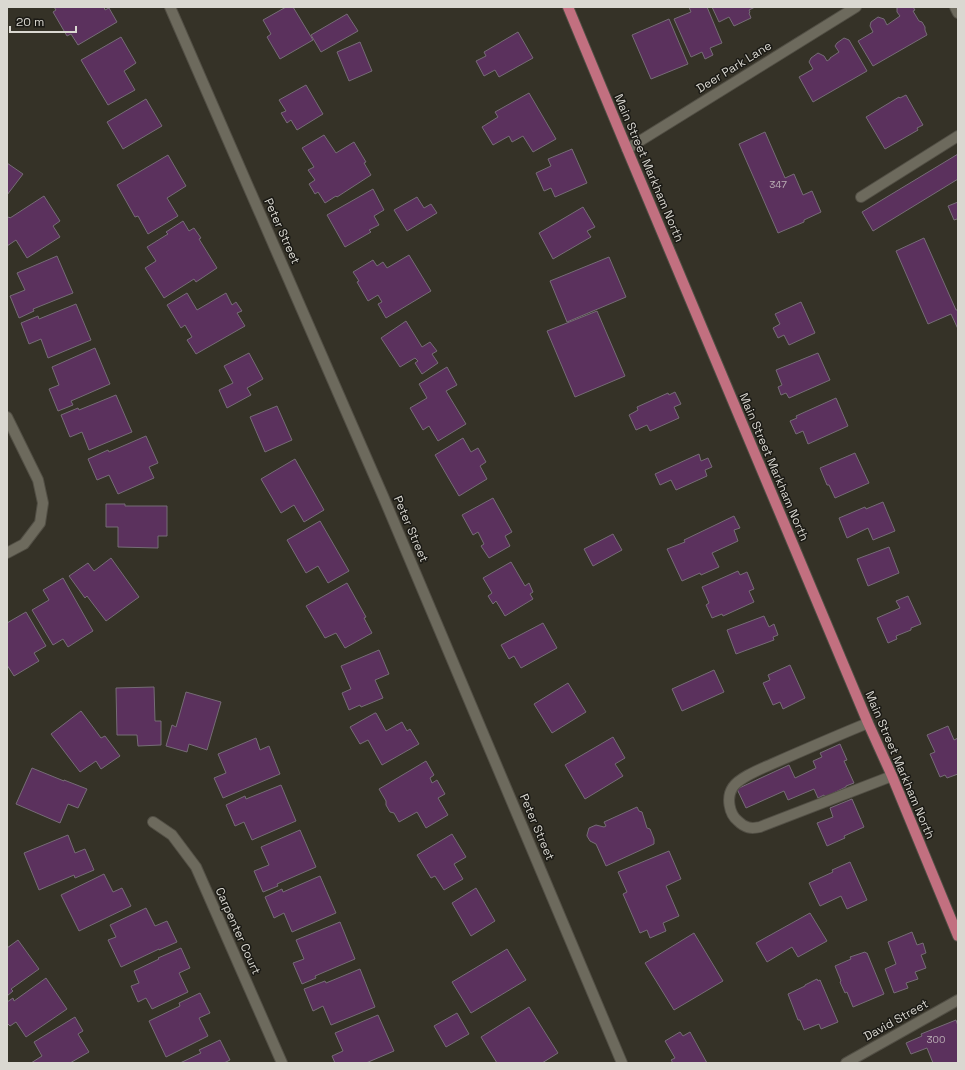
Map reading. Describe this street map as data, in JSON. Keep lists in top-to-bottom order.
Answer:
{
  "streets": {
    "main road": ["Main Street Markham North"],
    "street": [
      "Deer Park Lane",
      "Peter Street",
      "Carpenter Court",
      "David Street"
    ]
  },
  "crossings": [
    ["Deer Park Lane", "Main Street Markham North"]
  ],
  "house_numbers": ["347", "300"],
  "scale_bar": "20 m"
}
